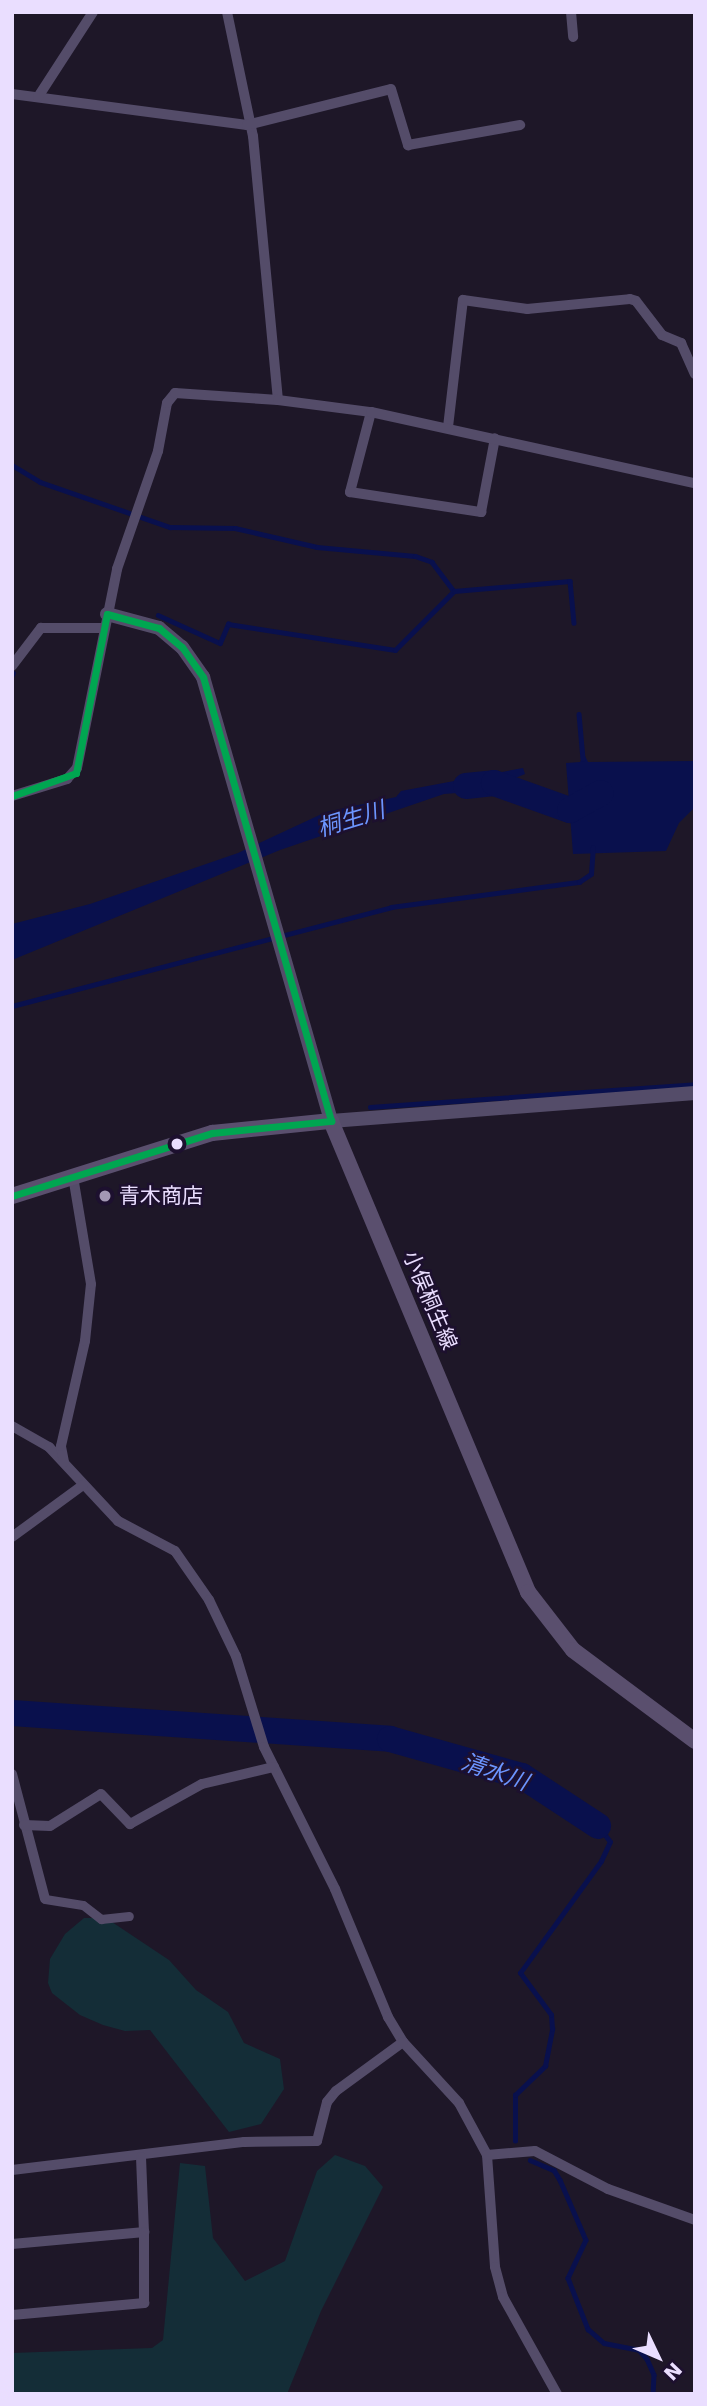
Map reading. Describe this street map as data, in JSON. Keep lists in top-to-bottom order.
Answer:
{
  "streets": {
    "main road": ["小俣桐生線"]
  },
  "water": ["桐生川", "清水川"],
  "places": ["青木商店"],
  "north": "bottom right"
}
